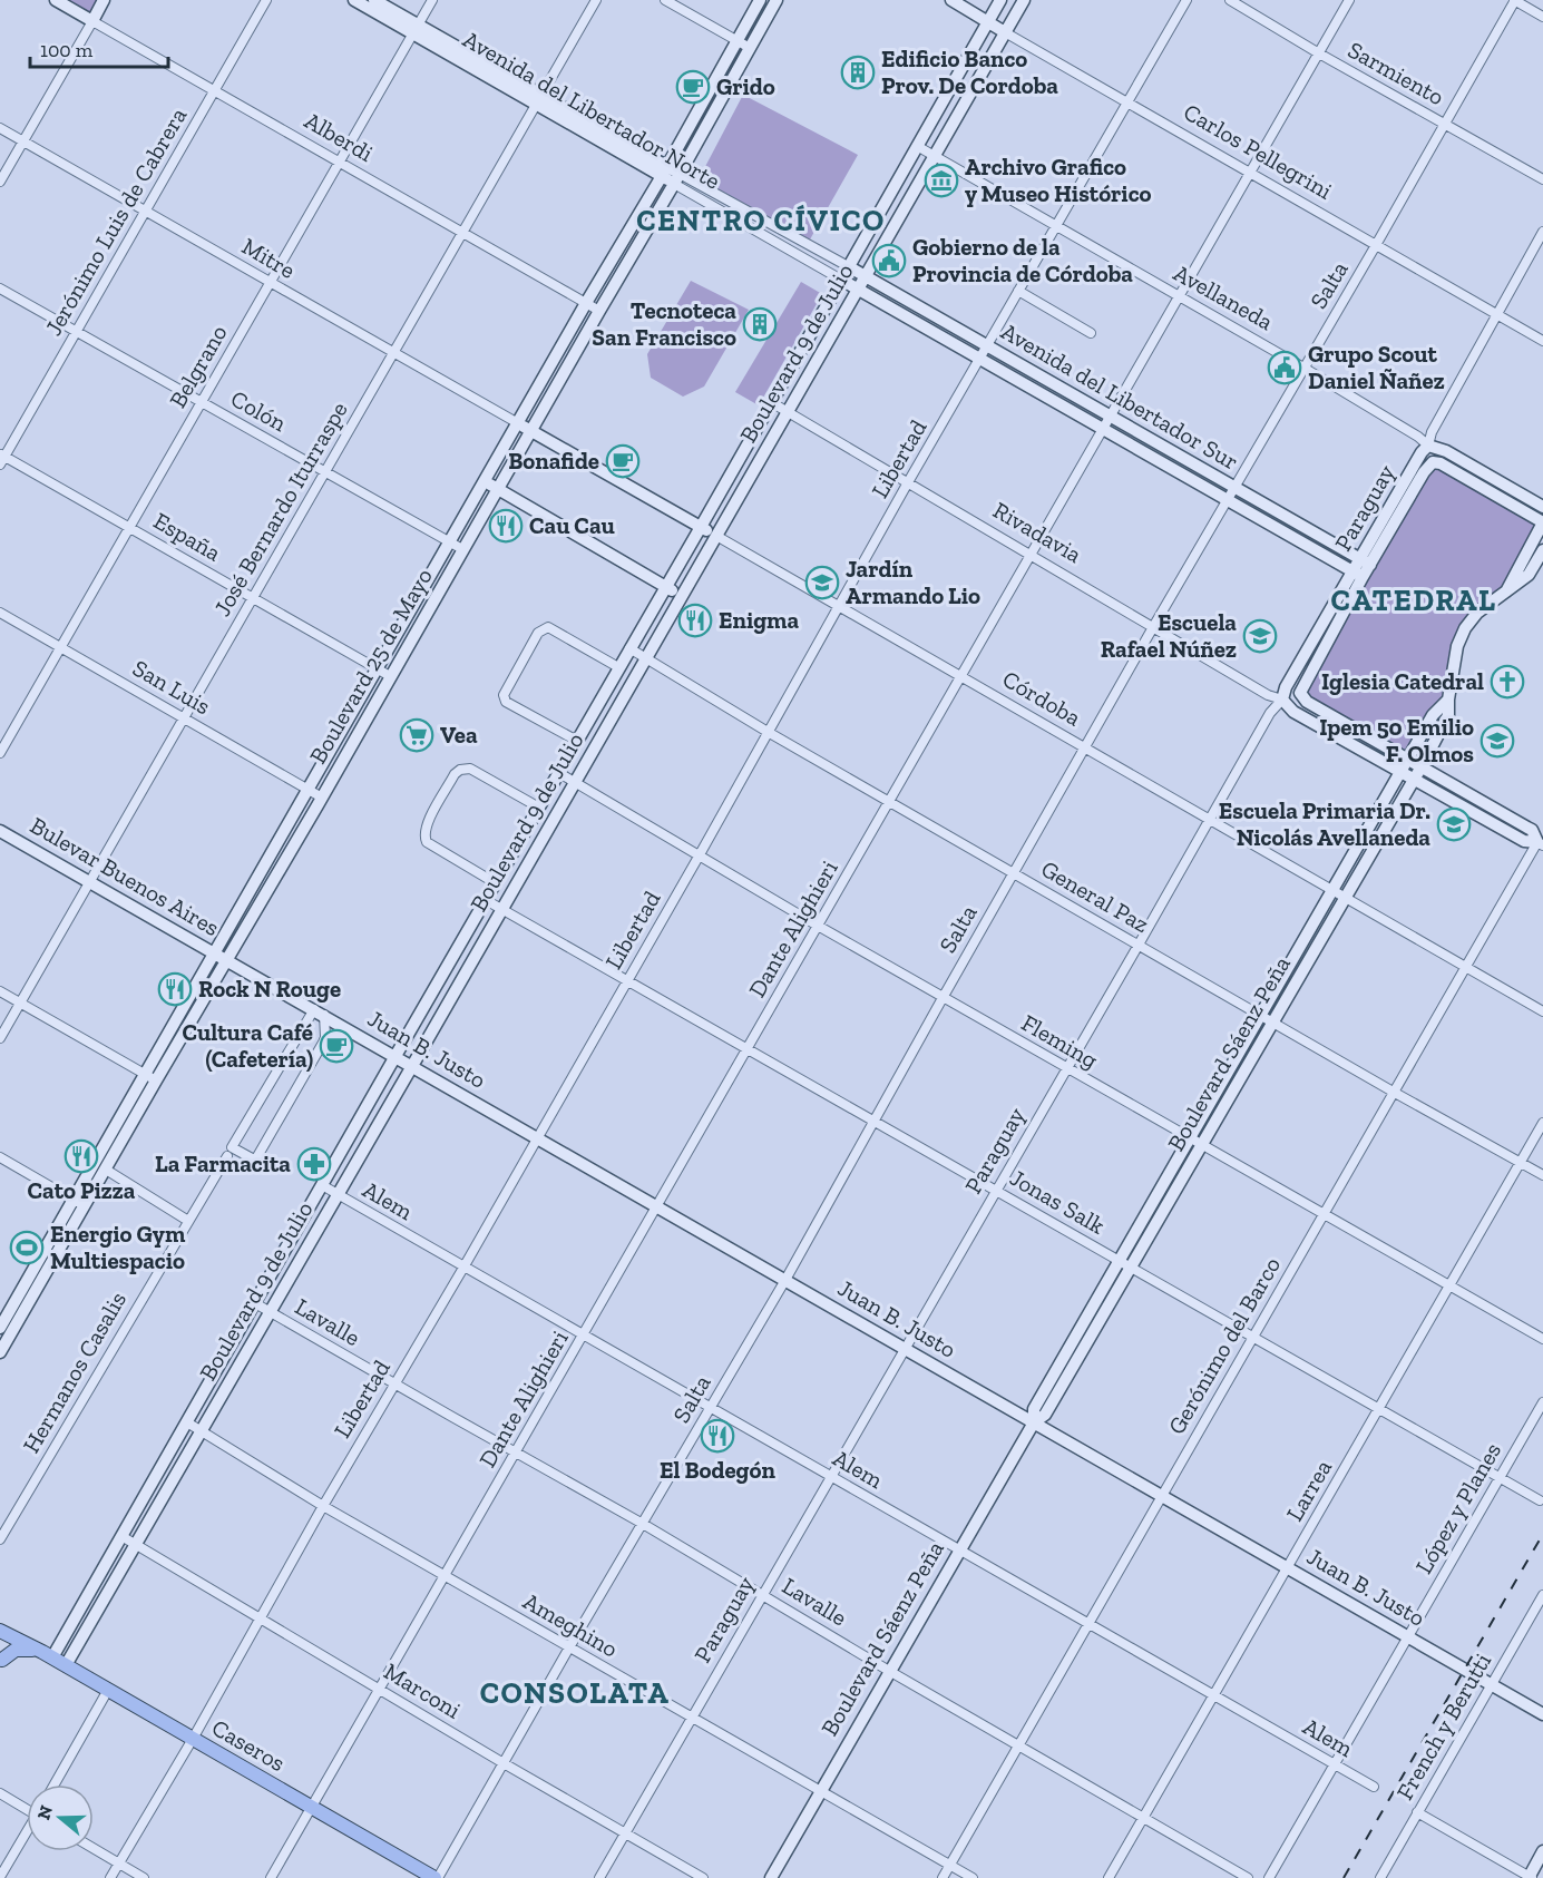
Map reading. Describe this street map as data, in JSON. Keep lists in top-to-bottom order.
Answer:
{
  "streets": {
    "main road": [
      "Avenida del Libertador Norte",
      "Alberdi",
      "Carlos Pellegrini",
      "Avellaneda",
      "Boulevard 9 de Julio",
      "Avenida del Libertador Sur",
      "Paraguay",
      "Rivadavia",
      "Boulevard 25 de Mayo",
      "Córdoba",
      "Bulevar Buenos Aires",
      "Juan B. Justo",
      "Boulevard Sáenz Peña",
      "Caseros"
    ],
    "street": [
      "Sarmiento",
      "Jerónimo Luis de Cabrera",
      "Mitre",
      "Salta",
      "Belgrano",
      "Colón",
      "Libertad",
      "José Bernardo Iturraspe",
      "España",
      "San Luis",
      "General Paz",
      "Dante Alighieri",
      "Fleming",
      "Alem",
      "Jonas Salk",
      "Lavalle",
      "Gerónimo del Barco",
      "Hermanos Casalis",
      "Larrea",
      "López y Planes",
      "Ameghino",
      "Marconi",
      "French y Berutti"
    ]
  },
  "crossings": [
    ["Sarmiento", "Salta"],
    ["Sarmiento", "Dante Alighieri"],
    ["Avenida del Libertador Norte", "Boulevard 9 de Julio"],
    ["Avenida del Libertador Norte", "Belgrano"],
    ["Avenida del Libertador Norte", "Avenida del Libertador Sur"],
    ["Avenida del Libertador Norte", "José Bernardo Iturraspe"],
    ["Avenida del Libertador Norte", "Boulevard 25 de Mayo"],
    ["Alberdi", "Jerónimo Luis de Cabrera"],
    ["Alberdi", "Belgrano"],
    ["Alberdi", "José Bernardo Iturraspe"],
    ["Alberdi", "Boulevard 25 de Mayo"],
    ["Carlos Pellegrini", "Salta"],
    ["Carlos Pellegrini", "Boulevard 9 de Julio"],
    ["Carlos Pellegrini", "Libertad"],
    ["Carlos Pellegrini", "Paraguay"],
    ["Carlos Pellegrini", "Dante Alighieri"],
    ["Jerónimo Luis de Cabrera", "Mitre"],
    ["Jerónimo Luis de Cabrera", "Colón"],
    ["Jerónimo Luis de Cabrera", "España"],
    ["Mitre", "Belgrano"],
    ["Mitre", "José Bernardo Iturraspe"],
    ["Mitre", "Boulevard 25 de Mayo"],
    ["Mitre", "Córdoba"],
    ["Salta", "Avellaneda"],
    ["Salta", "Avenida del Libertador Sur"],
    ["Salta", "Rivadavia"],
    ["Salta", "Córdoba"],
    ["Salta", "General Paz"],
    ["Salta", "Fleming"],
    ["Salta", "Juan B. Justo"],
    ["Salta", "Alem"],
    ["Salta", "Jonas Salk"],
    ["Salta", "Lavalle"],
    ["Salta", "Ameghino"],
    ["Salta", "Marconi"],
    ["Salta", "Caseros"],
    ["Avellaneda", "Boulevard 9 de Julio"],
    ["Avellaneda", "Libertad"],
    ["Avellaneda", "Paraguay"],
    ["Avellaneda", "Dante Alighieri"],
    ["Boulevard 9 de Julio", "Avenida del Libertador Sur"],
    ["Boulevard 9 de Julio", "Rivadavia"],
    ["Boulevard 9 de Julio", "Córdoba"],
    ["Boulevard 9 de Julio", "General Paz"],
    ["Boulevard 9 de Julio", "Fleming"],
    ["Boulevard 9 de Julio", "Juan B. Justo"],
    ["Boulevard 9 de Julio", "Alem"],
    ["Boulevard 9 de Julio", "Jonas Salk"],
    ["Boulevard 9 de Julio", "Lavalle"],
    ["Boulevard 9 de Julio", "Ameghino"],
    ["Boulevard 9 de Julio", "Marconi"],
    ["Boulevard 9 de Julio", "Caseros"],
    ["Belgrano", "Colón"],
    ["Belgrano", "España"],
    ["Belgrano", "San Luis"],
    ["Avenida del Libertador Sur", "Libertad"],
    ["Avenida del Libertador Sur", "Paraguay"],
    ["Avenida del Libertador Sur", "Dante Alighieri"],
    ["Colón", "José Bernardo Iturraspe"],
    ["Colón", "Boulevard 25 de Mayo"],
    ["Libertad", "Rivadavia"],
    ["Libertad", "Córdoba"],
    ["Libertad", "General Paz"],
    ["Libertad", "Fleming"],
    ["Libertad", "Juan B. Justo"],
    ["Libertad", "Alem"],
    ["Libertad", "Jonas Salk"],
    ["Libertad", "Lavalle"],
    ["Libertad", "Ameghino"],
    ["Libertad", "Marconi"],
    ["Libertad", "Caseros"],
    ["Paraguay", "Rivadavia"],
    ["Paraguay", "Córdoba"],
    ["Paraguay", "General Paz"],
    ["Paraguay", "Fleming"],
    ["Paraguay", "Juan B. Justo"],
    ["Paraguay", "Alem"],
    ["Paraguay", "Jonas Salk"],
    ["Paraguay", "Lavalle"],
    ["Paraguay", "Ameghino"],
    ["Paraguay", "Marconi"],
    ["José Bernardo Iturraspe", "España"],
    ["José Bernardo Iturraspe", "San Luis"],
    ["José Bernardo Iturraspe", "Bulevar Buenos Aires"],
    ["Rivadavia", "Dante Alighieri"],
    ["Rivadavia", "Boulevard Sáenz Peña"],
    ["Rivadavia", "Gerónimo del Barco"],
    ["España", "Boulevard 25 de Mayo"],
    ["Boulevard 25 de Mayo", "San Luis"],
    ["Boulevard 25 de Mayo", "Córdoba"],
    ["Boulevard 25 de Mayo", "Bulevar Buenos Aires"],
    ["Boulevard 25 de Mayo", "Juan B. Justo"],
    ["Córdoba", "Dante Alighieri"],
    ["Córdoba", "Boulevard Sáenz Peña"],
    ["Córdoba", "Gerónimo del Barco"],
    ["Bulevar Buenos Aires", "Juan B. Justo"],
    ["General Paz", "Dante Alighieri"],
    ["General Paz", "Boulevard Sáenz Peña"],
    ["General Paz", "Gerónimo del Barco"],
    ["General Paz", "Larrea"],
    ["Dante Alighieri", "Fleming"],
    ["Dante Alighieri", "Juan B. Justo"],
    ["Dante Alighieri", "Alem"],
    ["Dante Alighieri", "Jonas Salk"],
    ["Dante Alighieri", "Lavalle"],
    ["Dante Alighieri", "Ameghino"],
    ["Dante Alighieri", "Marconi"],
    ["Dante Alighieri", "Caseros"],
    ["Fleming", "Boulevard Sáenz Peña"],
    ["Fleming", "Gerónimo del Barco"],
    ["Fleming", "Larrea"],
    ["Juan B. Justo", "Boulevard Sáenz Peña"],
    ["Juan B. Justo", "Gerónimo del Barco"],
    ["Juan B. Justo", "Hermanos Casalis"],
    ["Juan B. Justo", "Larrea"],
    ["Juan B. Justo", "López y Planes"],
    ["Juan B. Justo", "French y Berutti"],
    ["Boulevard Sáenz Peña", "Alem"],
    ["Boulevard Sáenz Peña", "Jonas Salk"],
    ["Boulevard Sáenz Peña", "Lavalle"],
    ["Boulevard Sáenz Peña", "Ameghino"],
    ["Alem", "Gerónimo del Barco"],
    ["Alem", "Larrea"],
    ["Alem", "López y Planes"],
    ["Jonas Salk", "Gerónimo del Barco"],
    ["Jonas Salk", "Larrea"],
    ["Jonas Salk", "López y Planes"],
    ["Lavalle", "Gerónimo del Barco"],
    ["Lavalle", "Larrea"],
    ["Gerónimo del Barco", "Ameghino"]
  ],
  "districts": ["CENTRO CÍVICO", "CATEDRAL", "CONSOLATA"],
  "places": {
    "building": ["Edificio Banco Prov. De Cordoba", "Tecnoteca San Francisco"],
    "cafe": ["Grido", "Bonafide", "Cultura Café (Cafetería)"],
    "museum": ["Archivo Grafico y Museo Histórico"],
    "public building": ["Gobierno de la Provincia de Córdoba", "Grupo Scout Daniel Ñañez"],
    "restaurant": [
      "Cau Cau",
      "Enigma",
      "Rock N Rouge",
      "Cato Pizza",
      "El Bodegón"
    ],
    "school or university": [
      "Jardín Armando Lio",
      "Escuela Rafael Núñez",
      "Ipem 50 Emilio F. Olmos",
      "Escuela Primaria Dr. Nicolás Avellaneda"
    ],
    "church": ["Iglesia Catedral"],
    "supermarket": ["Vea"],
    "pharmacy": ["La Farmacita"],
    "sports": ["Energio Gym Multiespacio"]
  },
  "scale_bar": "100 m",
  "north": "left"
}
